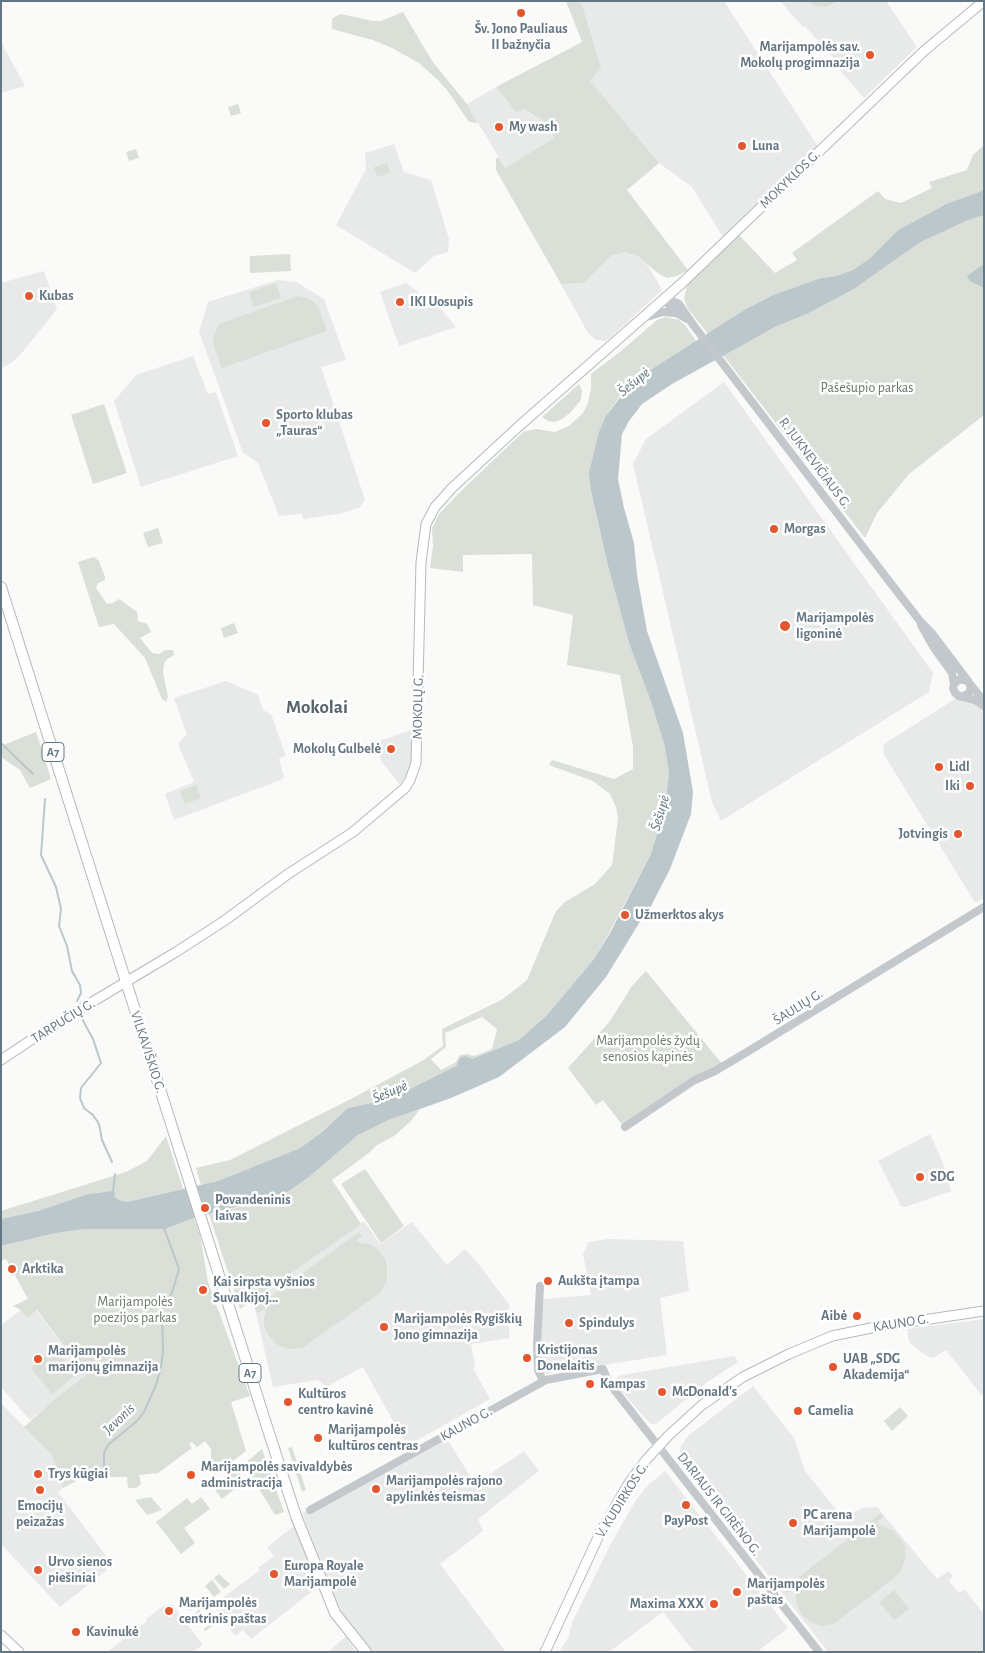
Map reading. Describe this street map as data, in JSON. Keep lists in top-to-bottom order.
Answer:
{
  "streets": {
    "highway": ["A7", "VILKAVIŠKIO G."],
    "main road": [
      "MOKYKLOS G.",
      "MOKOLŲ G.",
      "TARPUČIŲ G.",
      "KAUNO G.",
      "V. KUDIRKOS G."
    ],
    "street": ["R. JUKNEVIČIAUS G.", "ŠAULIŲ G.", "DARIAUS IR GIRĖNO G."]
  },
  "crossings": [
    ["MOKYKLOS G.", "R. JUKNEVIČIAUS G."],
    ["MOKYKLOS G.", "MOKOLŲ G."],
    ["MOKOLŲ G.", "TARPUČIŲ G."],
    ["MOKOLŲ G.", "VILKAVIŠKIO G."],
    ["TARPUČIŲ G.", "VILKAVIŠKIO G."],
    ["KAUNO G.", "V. KUDIRKOS G."],
    ["KAUNO G.", "DARIAUS IR GIRĖNO G."],
    ["V. KUDIRKOS G.", "DARIAUS IR GIRĖNO G."]
  ],
  "districts": ["Mokolai"],
  "water": ["Šešupė", "Jevonis"],
  "parks": ["Pašešupio parkas", "Marijampolės žydų senosios kapinės", "Marijampolės poezijos parkas"],
  "places": [
    "Šv. Jono Pauliaus II bažnyčia",
    "Marijampolės sav. Mokolų progimnazija",
    "My wash",
    "Luna",
    "Kubas",
    "IKI Uosupis",
    "Sporto klubas „Tauras“",
    "Morgas",
    "Marijampolės ligoninė",
    "Mokolų Gulbelė",
    "Lidl",
    "Iki",
    "Jotvingis",
    "Užmerktos akys",
    "SDG",
    "Povandeninis laivas",
    "Arktika",
    "Aukšta įtampa",
    "Kai sirpsta vyšnios Suvalkijoj...",
    "Aibė",
    "Spindulys",
    "Marijampolės Rygiškių Jono gimnazija",
    "Kristijonas Donelaitis",
    "Marijampolės marijonų gimnazija",
    "UAB „SDG Akademija“",
    "Kampas",
    "McDonald's",
    "Kultūros centro kavinė",
    "Camelia",
    "Marijampolės kultūros centras",
    "Trys kūgiai",
    "Marijampolės savivaldybės administracija",
    "Marijampolės rajono apylinkės teismas",
    "Emocijų peizažas",
    "PayPost",
    "PC arena Marijampolė",
    "Urvo sienos piešiniai",
    "Europa Royale Marijampolė",
    "Marijampolės paštas",
    "Maxima XXX",
    "Marijampolės centrinis paštas",
    "Kavinukė"
  ]
}
